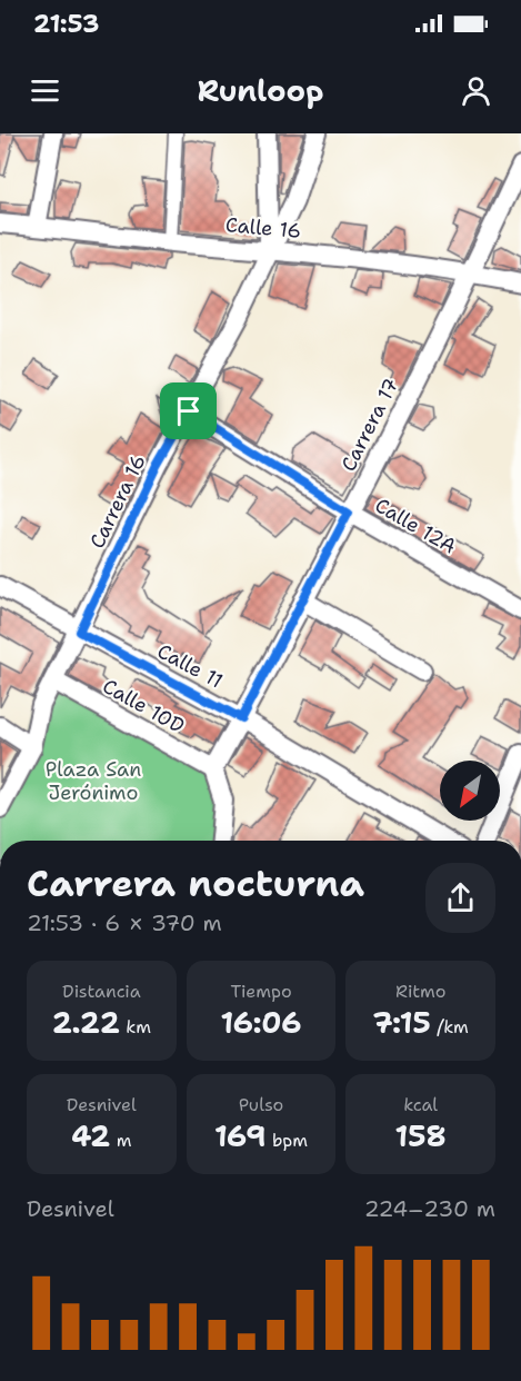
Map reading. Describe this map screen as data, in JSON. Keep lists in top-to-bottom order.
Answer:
{
  "streets": {
    "street": [
      "Calle 16",
      "Carrera 17",
      "Carrera 16",
      "Calle 12A",
      "Calle 11",
      "Calle 10D"
    ]
  },
  "crossings": [
    ["Calle 16", "Carrera 17"],
    ["Calle 16", "Carrera 16"],
    ["Carrera 17", "Calle 12A"],
    ["Carrera 17", "Calle 11"],
    ["Carrera 17", "Calle 10D"],
    ["Carrera 16", "Calle 12A"],
    ["Carrera 16", "Calle 11"],
    ["Carrera 16", "Calle 10D"]
  ],
  "parks": ["Plaza San Jerónimo"],
  "north": "bottom left",
  "page": {
    "status": "21:53",
    "header": "Runloop",
    "heading": ["Carrera nocturna", "21:53 · 6 × 370 m"],
    "stats": [
      ["Distancia", "2.22 km"],
      ["Tiempo", "16:06"],
      ["Ritmo", "7:15 /km"],
      ["Desnivel", "42 m"],
      ["Pulso", "169 bpm"],
      ["kcal", "158"]
    ],
    "chart": ["Desnivel", "224–230 m"]
  }
}
